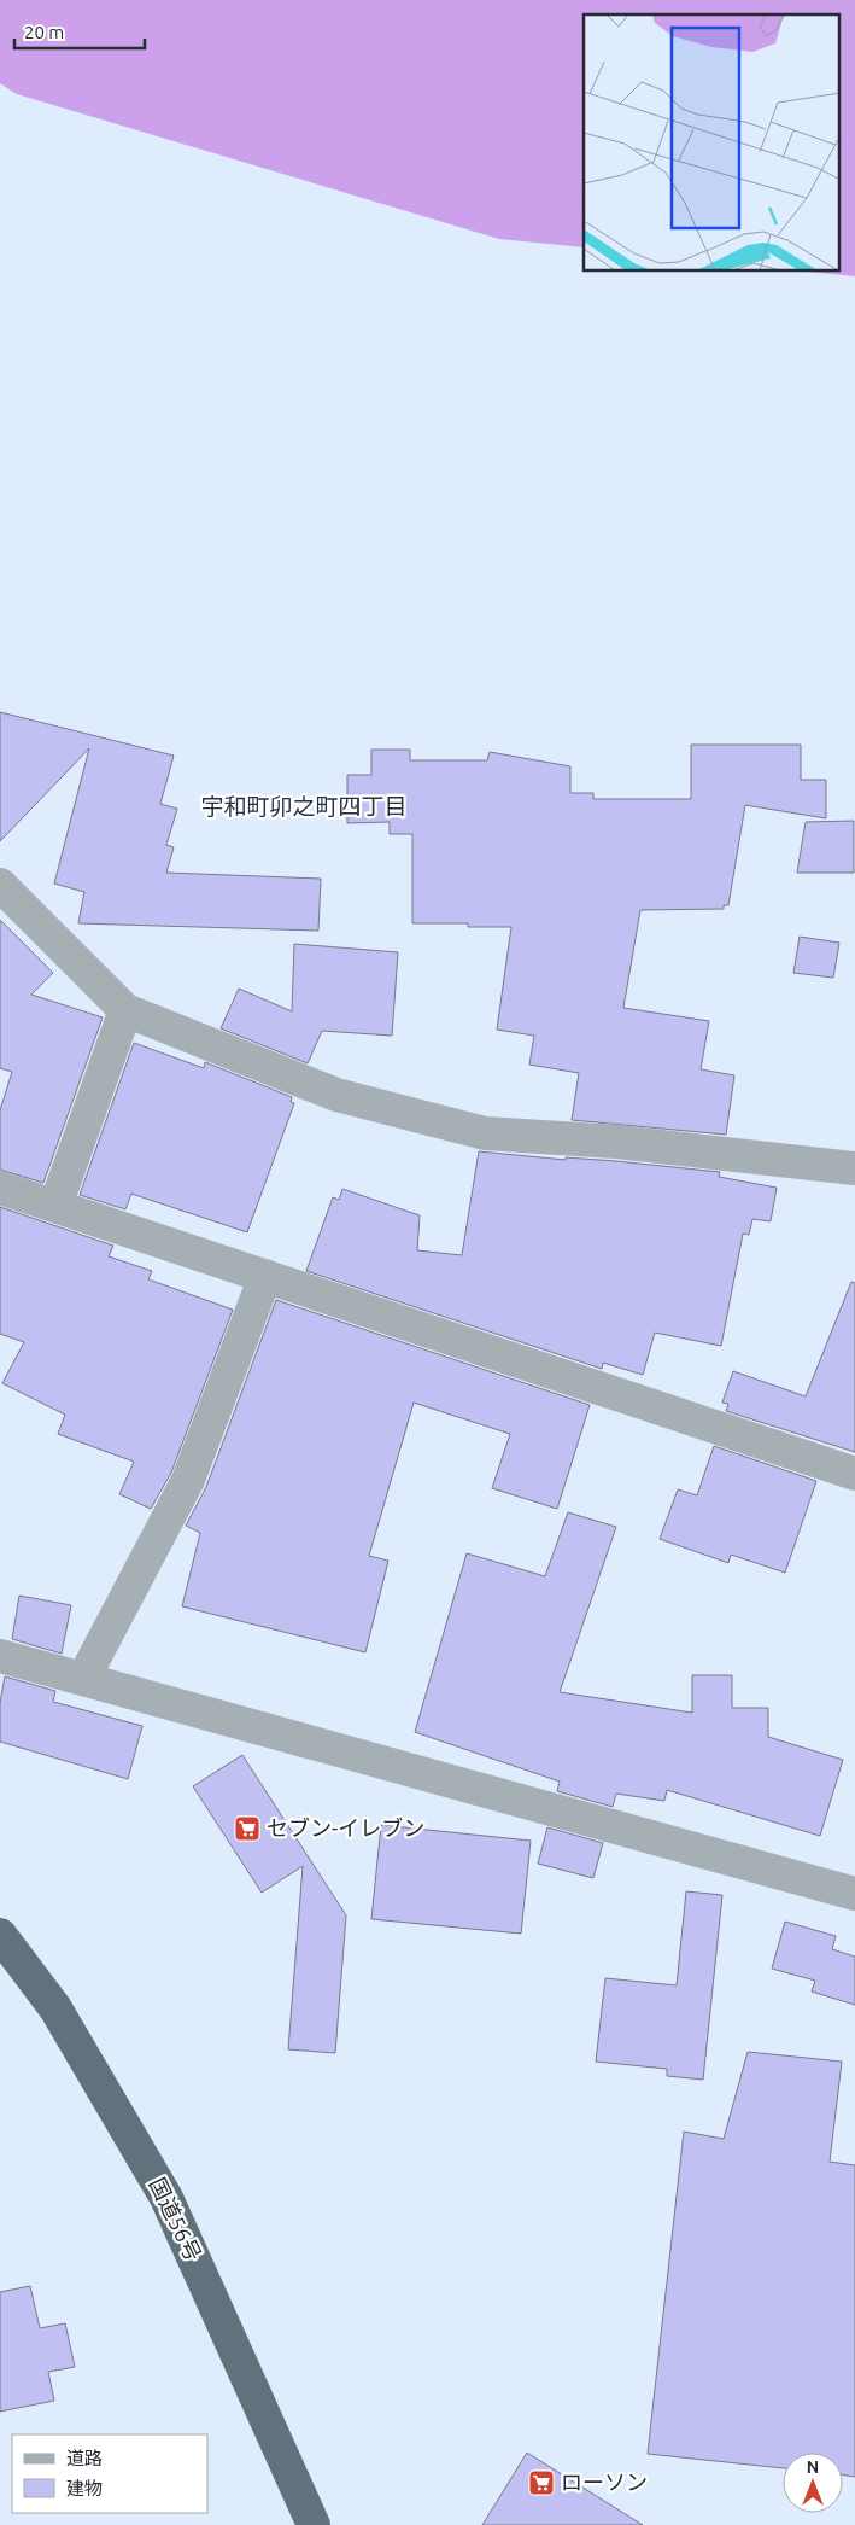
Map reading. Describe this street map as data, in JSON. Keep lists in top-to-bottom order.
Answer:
{
  "streets": {
    "highway": ["国道56号"]
  },
  "districts": ["宇和町卯之町四丁目"],
  "places": {
    "supermarket": ["セブン-イレブン", "ローソン"]
  },
  "legend": ["道路", "建物"],
  "scale_bar": "20 m",
  "north": "top"
}
